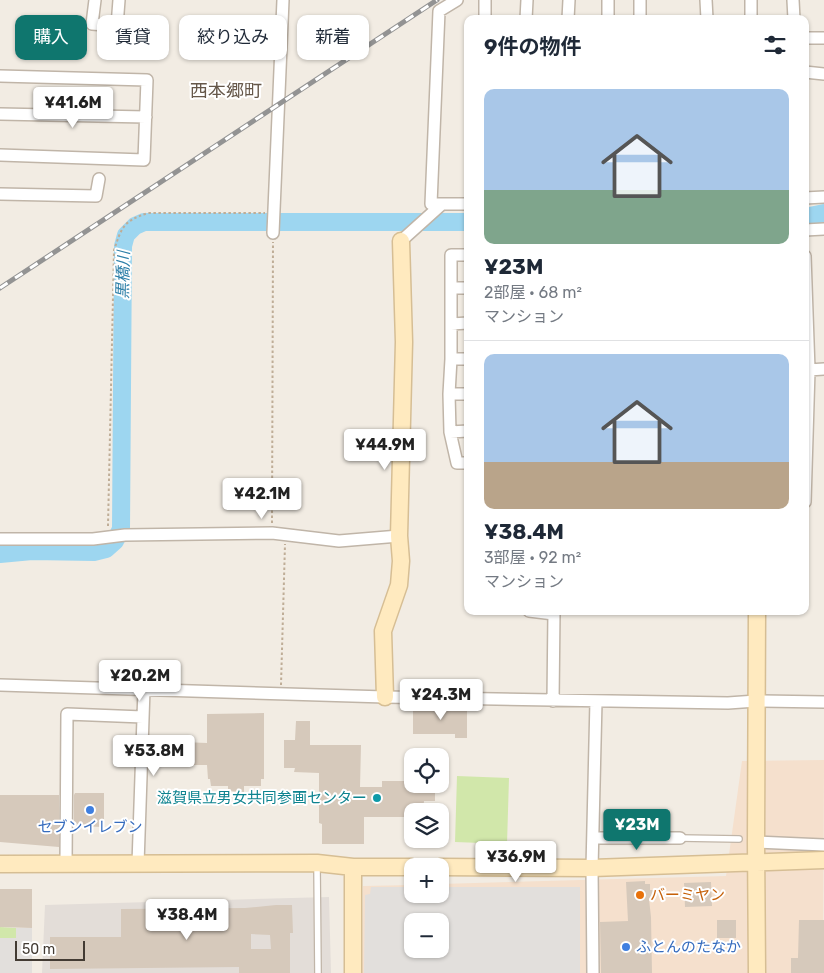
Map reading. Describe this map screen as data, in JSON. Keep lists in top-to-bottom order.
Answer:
{
  "districts": ["西本郷町"],
  "water": ["黒橋川"],
  "places": [
    "滋賀県立男女共同参画センター",
    "セブンイレブン",
    "バーミヤン",
    "ふとんのたなか"
  ],
  "scale_bar": "50 m",
  "page": {
    "chip": [
      "購入",
      "賃貸",
      "絞り込み",
      "新着"
    ],
    "heading": "9件の物件",
    "list": [
      {
        "name": "¥23M",
        "note": "2部屋 · 68 m² · マンション"
      },
      {
        "name": "¥38.4M",
        "note": "3部屋 · 92 m² · マンション"
      }
    ],
    "price": [
      "¥41.6M",
      "¥44.9M",
      "¥42.1M",
      "¥20.2M",
      "¥24.3M",
      "¥53.8M",
      "¥23M",
      "¥36.9M",
      "¥38.4M"
    ],
    "map_buttons": ["+", "−"],
    "scale": "50 m"
  }
}
